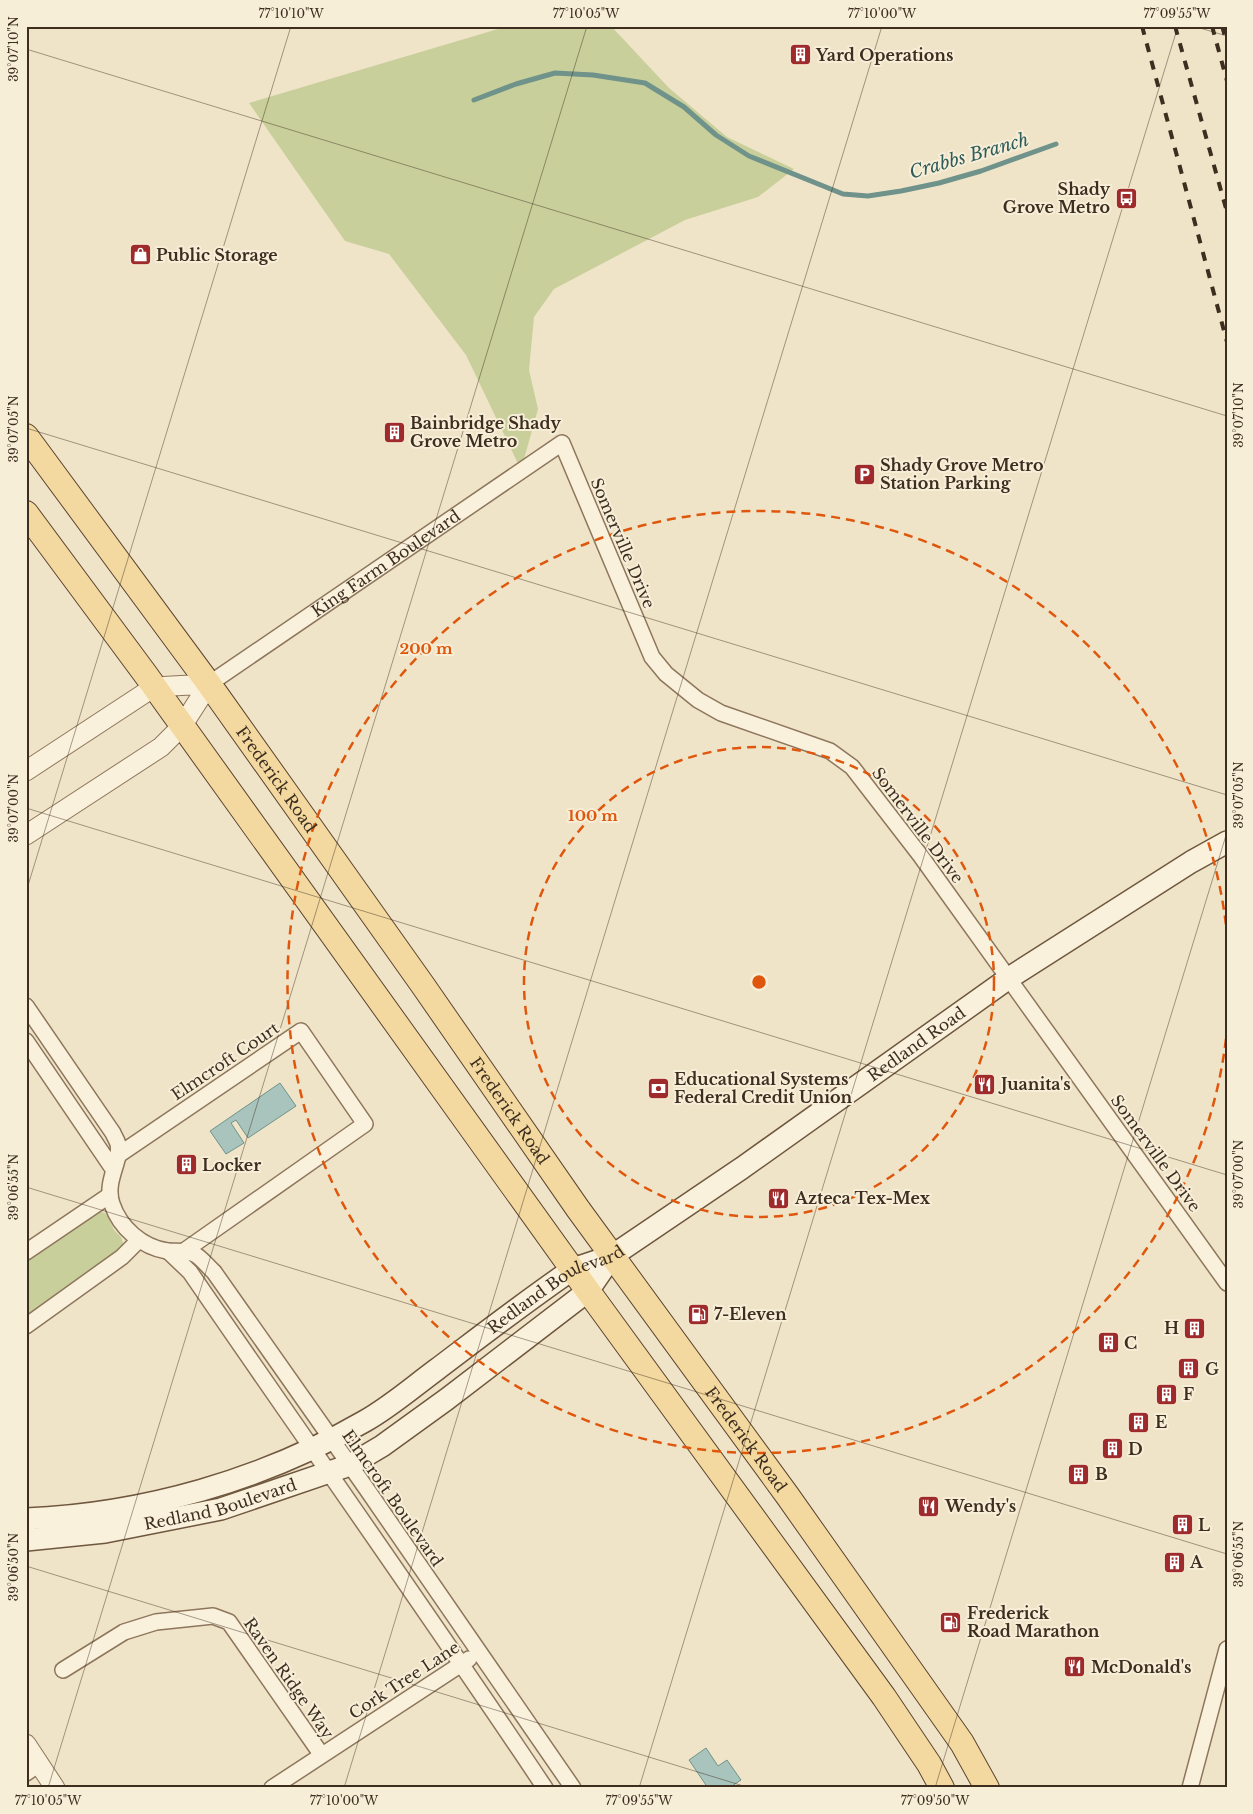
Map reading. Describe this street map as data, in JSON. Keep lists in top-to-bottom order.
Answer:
{
  "streets": {
    "main road": ["Frederick Road", "Redland Road", "Redland Boulevard"],
    "street": [
      "Somerville Drive",
      "King Farm Boulevard",
      "Elmcroft Court",
      "Elmcroft Boulevard",
      "Raven Ridge Way",
      "Cork Tree Lane"
    ]
  },
  "crossings": [
    ["Somerville Drive", "King Farm Boulevard"],
    ["Somerville Drive", "Redland Road"],
    ["King Farm Boulevard", "Frederick Road"],
    ["Frederick Road", "Redland Road"],
    ["Frederick Road", "Redland Boulevard"],
    ["Redland Road", "Redland Boulevard"],
    ["Elmcroft Court", "Elmcroft Boulevard"],
    ["Redland Boulevard", "Elmcroft Boulevard"],
    ["Elmcroft Boulevard", "Cork Tree Lane"],
    ["Raven Ridge Way", "Cork Tree Lane"]
  ],
  "water": ["Crabbs Branch"],
  "places": {
    "building": [
      "Yard Operations",
      "Bainbridge Shady Grove Metro",
      "Locker",
      "H",
      "C",
      "G",
      "F",
      "E",
      "D",
      "B",
      "L",
      "A"
    ],
    "bus stop": ["Shady Grove Metro"],
    "shop": ["Public Storage"],
    "parking": ["Shady Grove Metro Station Parking"],
    "restaurant": [
      "Juanita's",
      "Azteca Tex-Mex",
      "Wendy's",
      "McDonald's"
    ],
    "bank": ["Educational Systems Federal Credit Union"],
    "fuel station": ["7-Eleven", "Frederick Road Marathon"]
  },
  "coordinates": [
    "77°10'10\"W",
    "77°10'05\"W",
    "77°10'00\"W",
    "77°09'55\"W",
    "39°07'10\"N",
    "39°07'05\"N",
    "39°07'00\"N",
    "39°06'55\"N",
    "39°06'50\"N",
    "77°09'50\"W"
  ],
  "rings": ["200 m", "100 m"]
}
